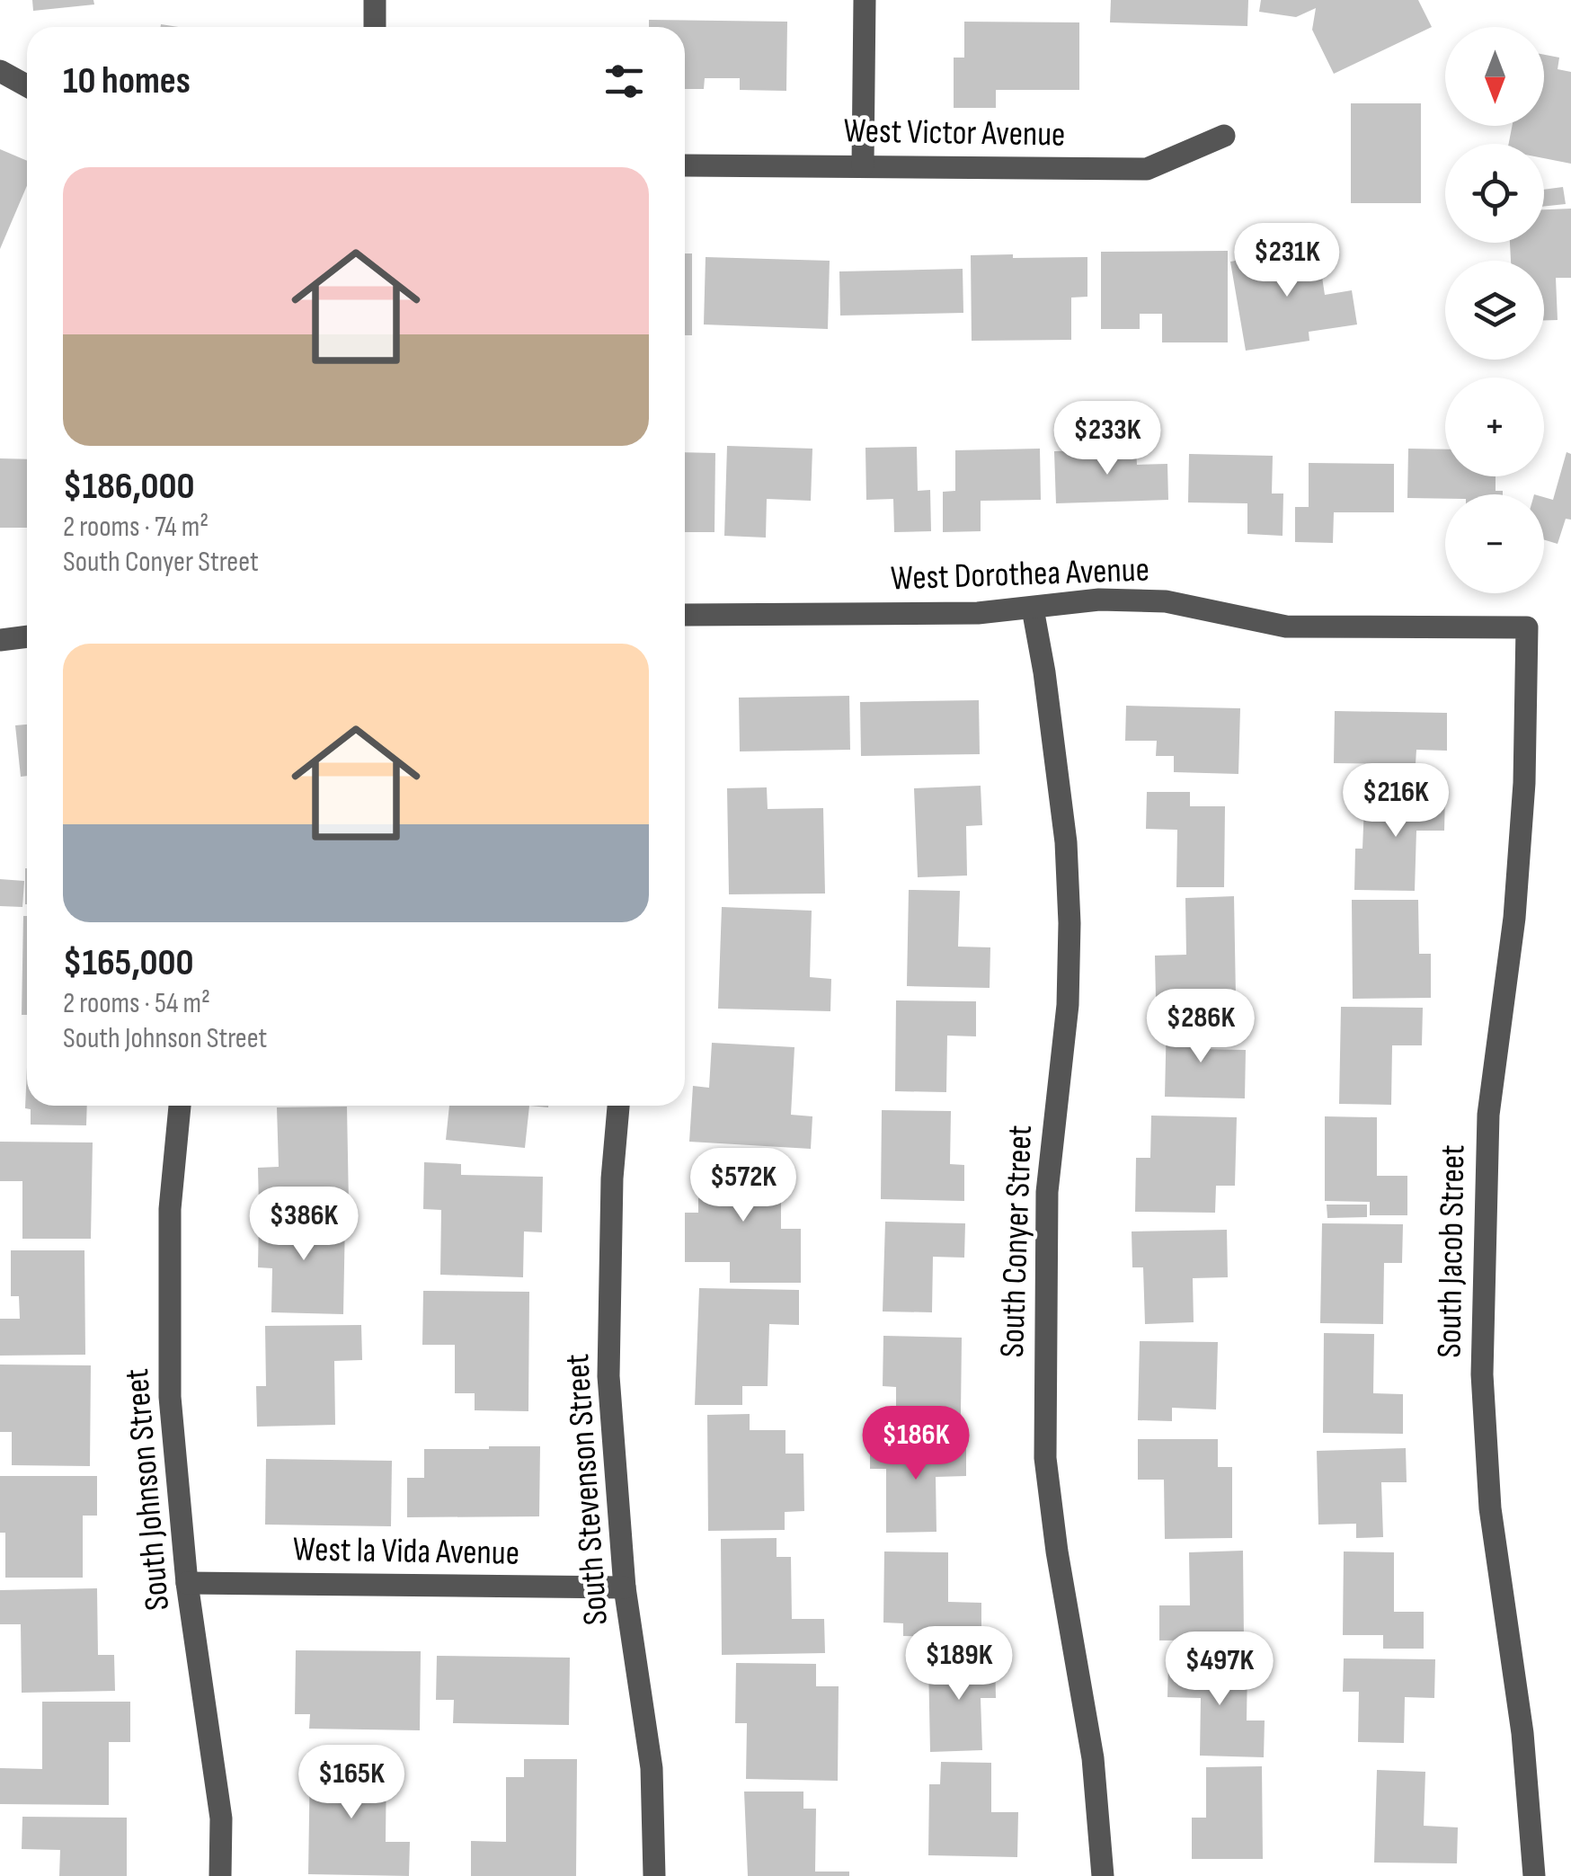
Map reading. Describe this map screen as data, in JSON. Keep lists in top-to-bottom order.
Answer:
{
  "streets": {
    "street": [
      "West Victor Avenue",
      "West Dorothea Avenue",
      "South Conyer Street",
      "South Jacob Street",
      "South Johnson Street",
      "South Stevenson Street",
      "West la Vida Avenue"
    ]
  },
  "crossings": [
    ["West Dorothea Avenue", "South Conyer Street"],
    ["West Dorothea Avenue", "South Jacob Street"],
    ["South Johnson Street", "West la Vida Avenue"],
    ["South Stevenson Street", "West la Vida Avenue"]
  ],
  "north": "bottom",
  "page": {
    "map_buttons": ["+", "−"],
    "heading": "10 homes",
    "list": [
      {
        "name": "$186,000",
        "note": "2 rooms · 74 m² · South Conyer Street"
      },
      {
        "name": "$165,000",
        "note": "2 rooms · 54 m² · South Johnson Street"
      }
    ],
    "price": [
      "$231K",
      "$233K",
      "$216K",
      "$286K",
      "$572K",
      "$386K",
      "$186K",
      "$189K",
      "$497K",
      "$165K"
    ]
  }
}
